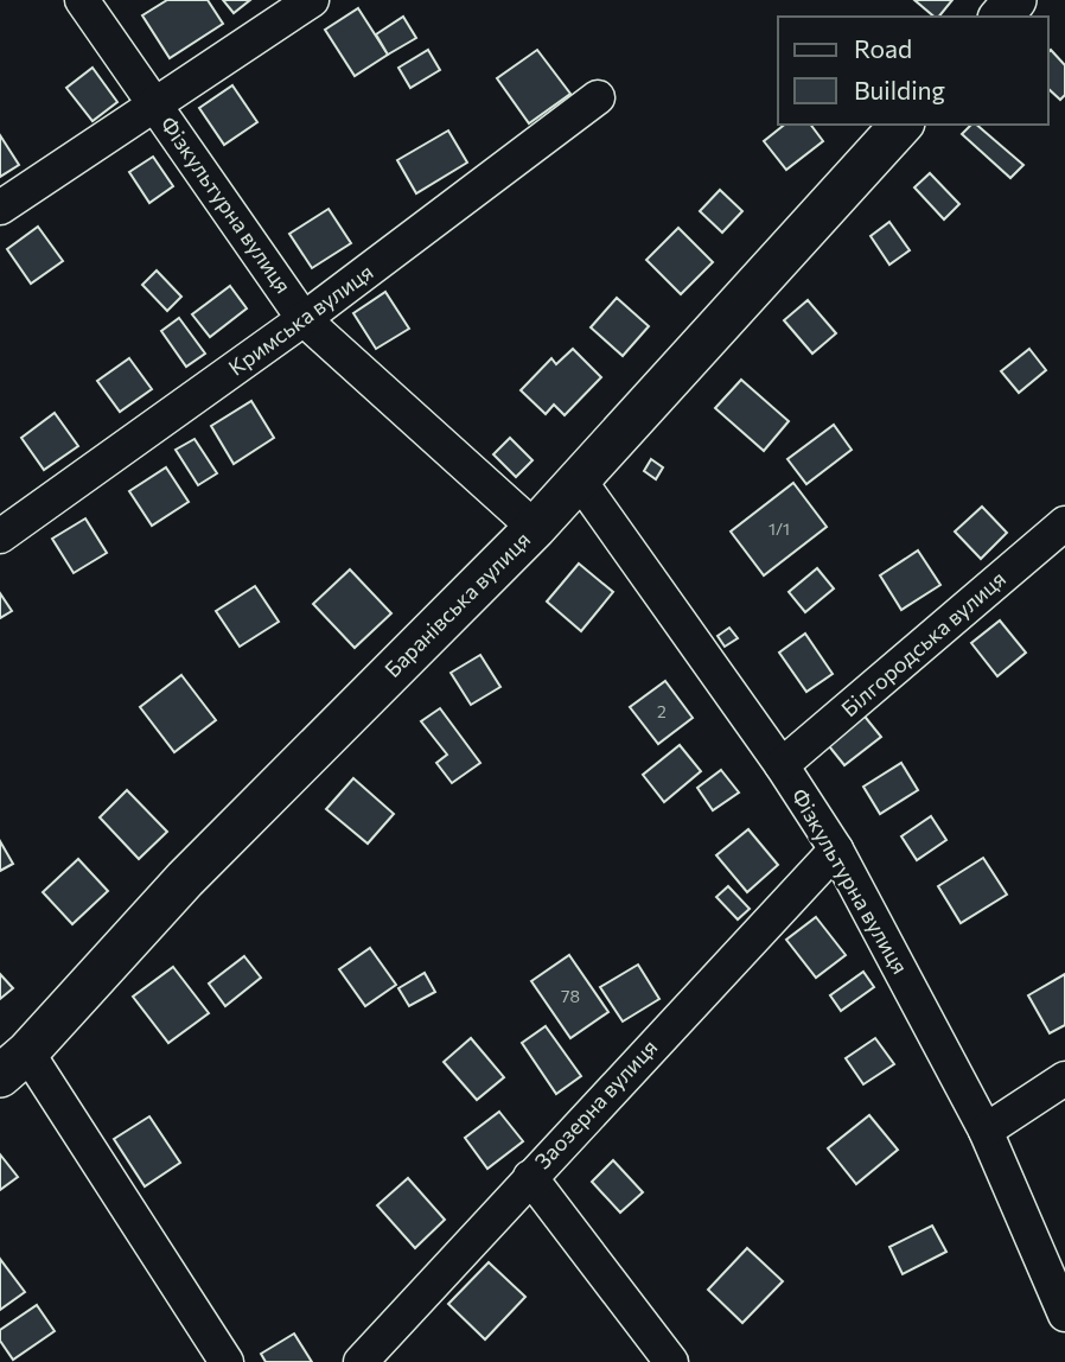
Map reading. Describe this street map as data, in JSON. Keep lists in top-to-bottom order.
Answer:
{
  "streets": {
    "main road": ["Баранівська вулиця"],
    "street": [
      "Фізкультурна вулиця",
      "Кримська вулиця",
      "Білгородська вулиця",
      "Заозерна вулиця"
    ]
  },
  "crossings": [
    ["Фізкультурна вулиця", "Кримська вулиця"],
    ["Фізкультурна вулиця", "Баранівська вулиця"],
    ["Фізкультурна вулиця", "Білгородська вулиця"],
    ["Фізкультурна вулиця", "Заозерна вулиця"]
  ],
  "house_numbers": ["1/1", "2", "78"],
  "legend": ["Road", "Building"]
}
